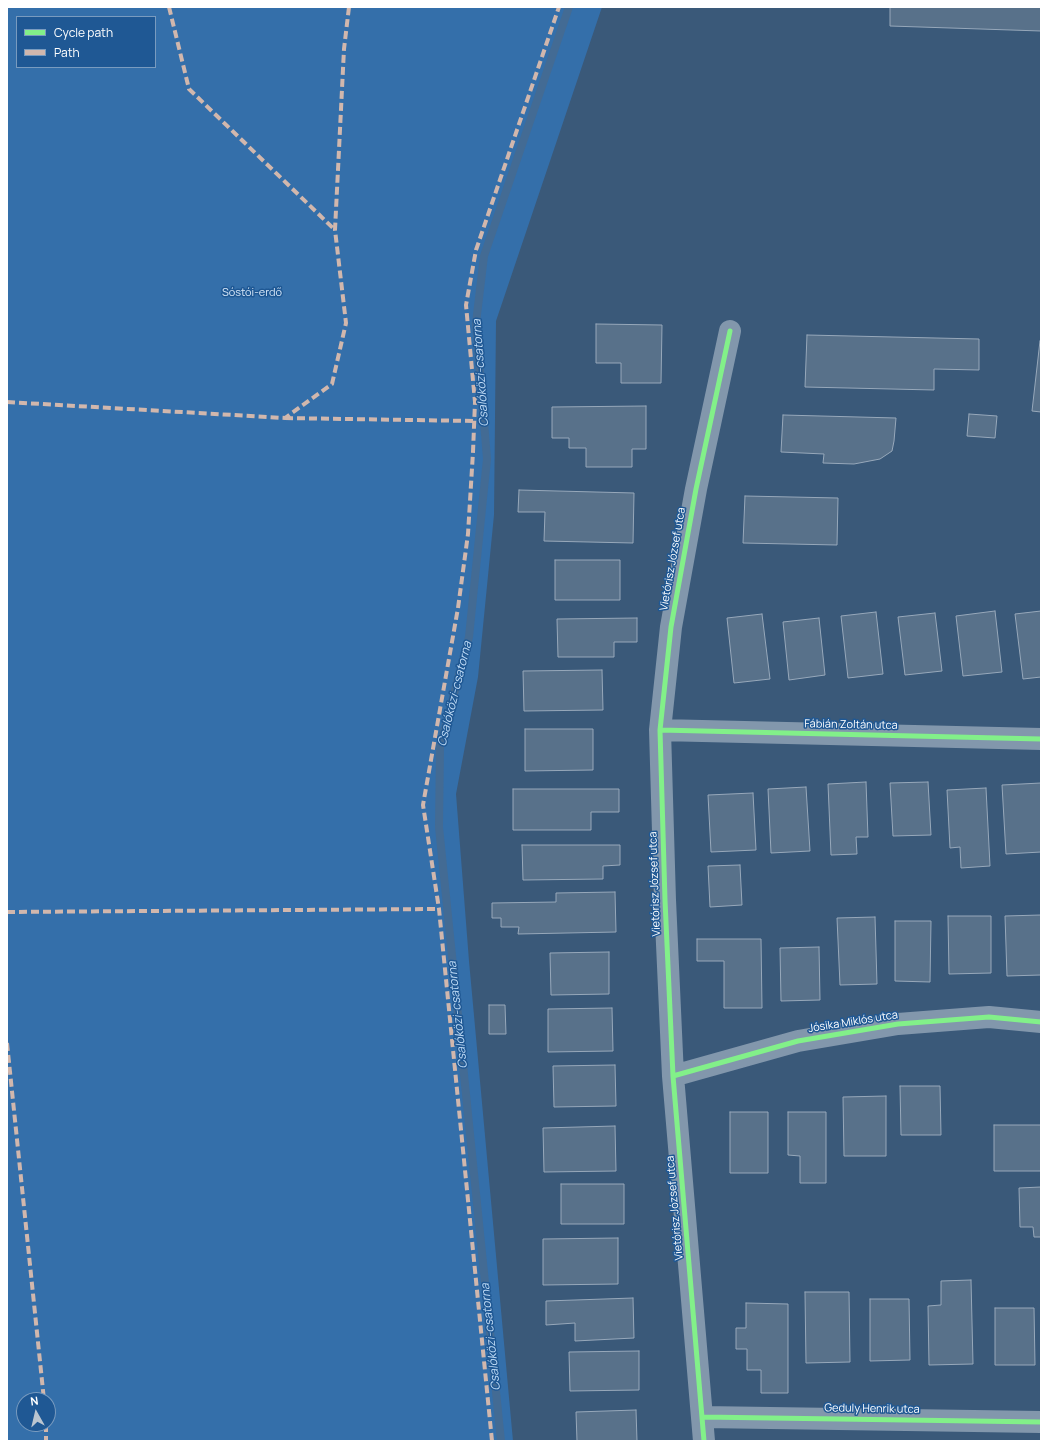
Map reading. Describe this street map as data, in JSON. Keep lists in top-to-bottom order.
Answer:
{
  "streets": {
    "street": [
      "Vietórisz József utca",
      "Fábián Zoltán utca",
      "Jósika Miklós utca",
      "Geduly Henrik utca"
    ]
  },
  "crossings": [
    ["Vietórisz József utca", "Fábián Zoltán utca"],
    ["Vietórisz József utca", "Jósika Miklós utca"],
    ["Vietórisz József utca", "Geduly Henrik utca"]
  ],
  "water": ["Csalóközi-csatorna"],
  "parks": ["Sóstói-erdő"],
  "legend": ["Cycle path", "Path"],
  "north": "top"
}
